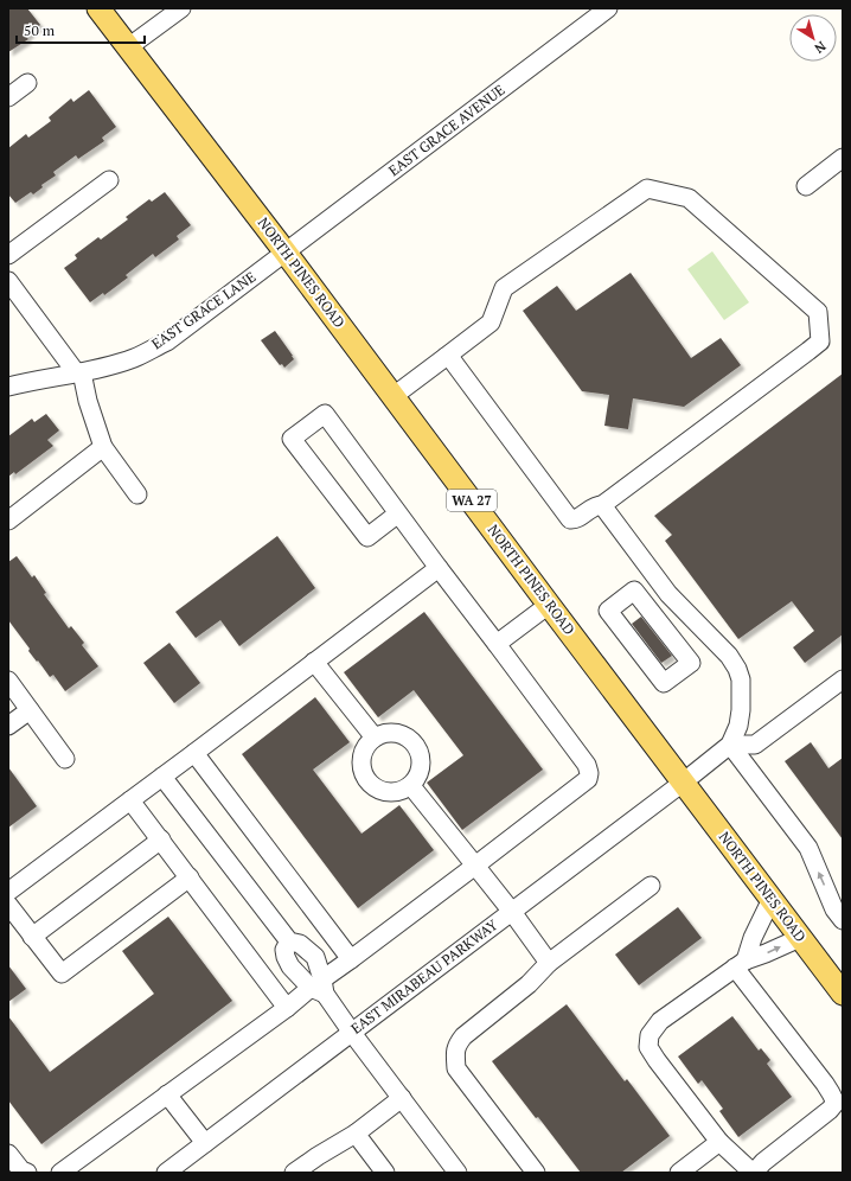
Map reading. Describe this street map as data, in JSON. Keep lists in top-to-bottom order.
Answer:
{
  "streets": {
    "main road": ["NORTH PINES ROAD", "WA 27"],
    "street": ["EAST GRACE AVENUE", "EAST GRACE LANE", "EAST MIRABEAU PARKWAY"]
  },
  "crossings": [
    ["EAST GRACE AVENUE", "NORTH PINES ROAD"],
    ["EAST GRACE AVENUE", "EAST GRACE LANE"],
    ["NORTH PINES ROAD", "EAST GRACE LANE"],
    ["NORTH PINES ROAD", "EAST MIRABEAU PARKWAY"]
  ],
  "scale_bar": "50 m",
  "north": "bottom right"
}
